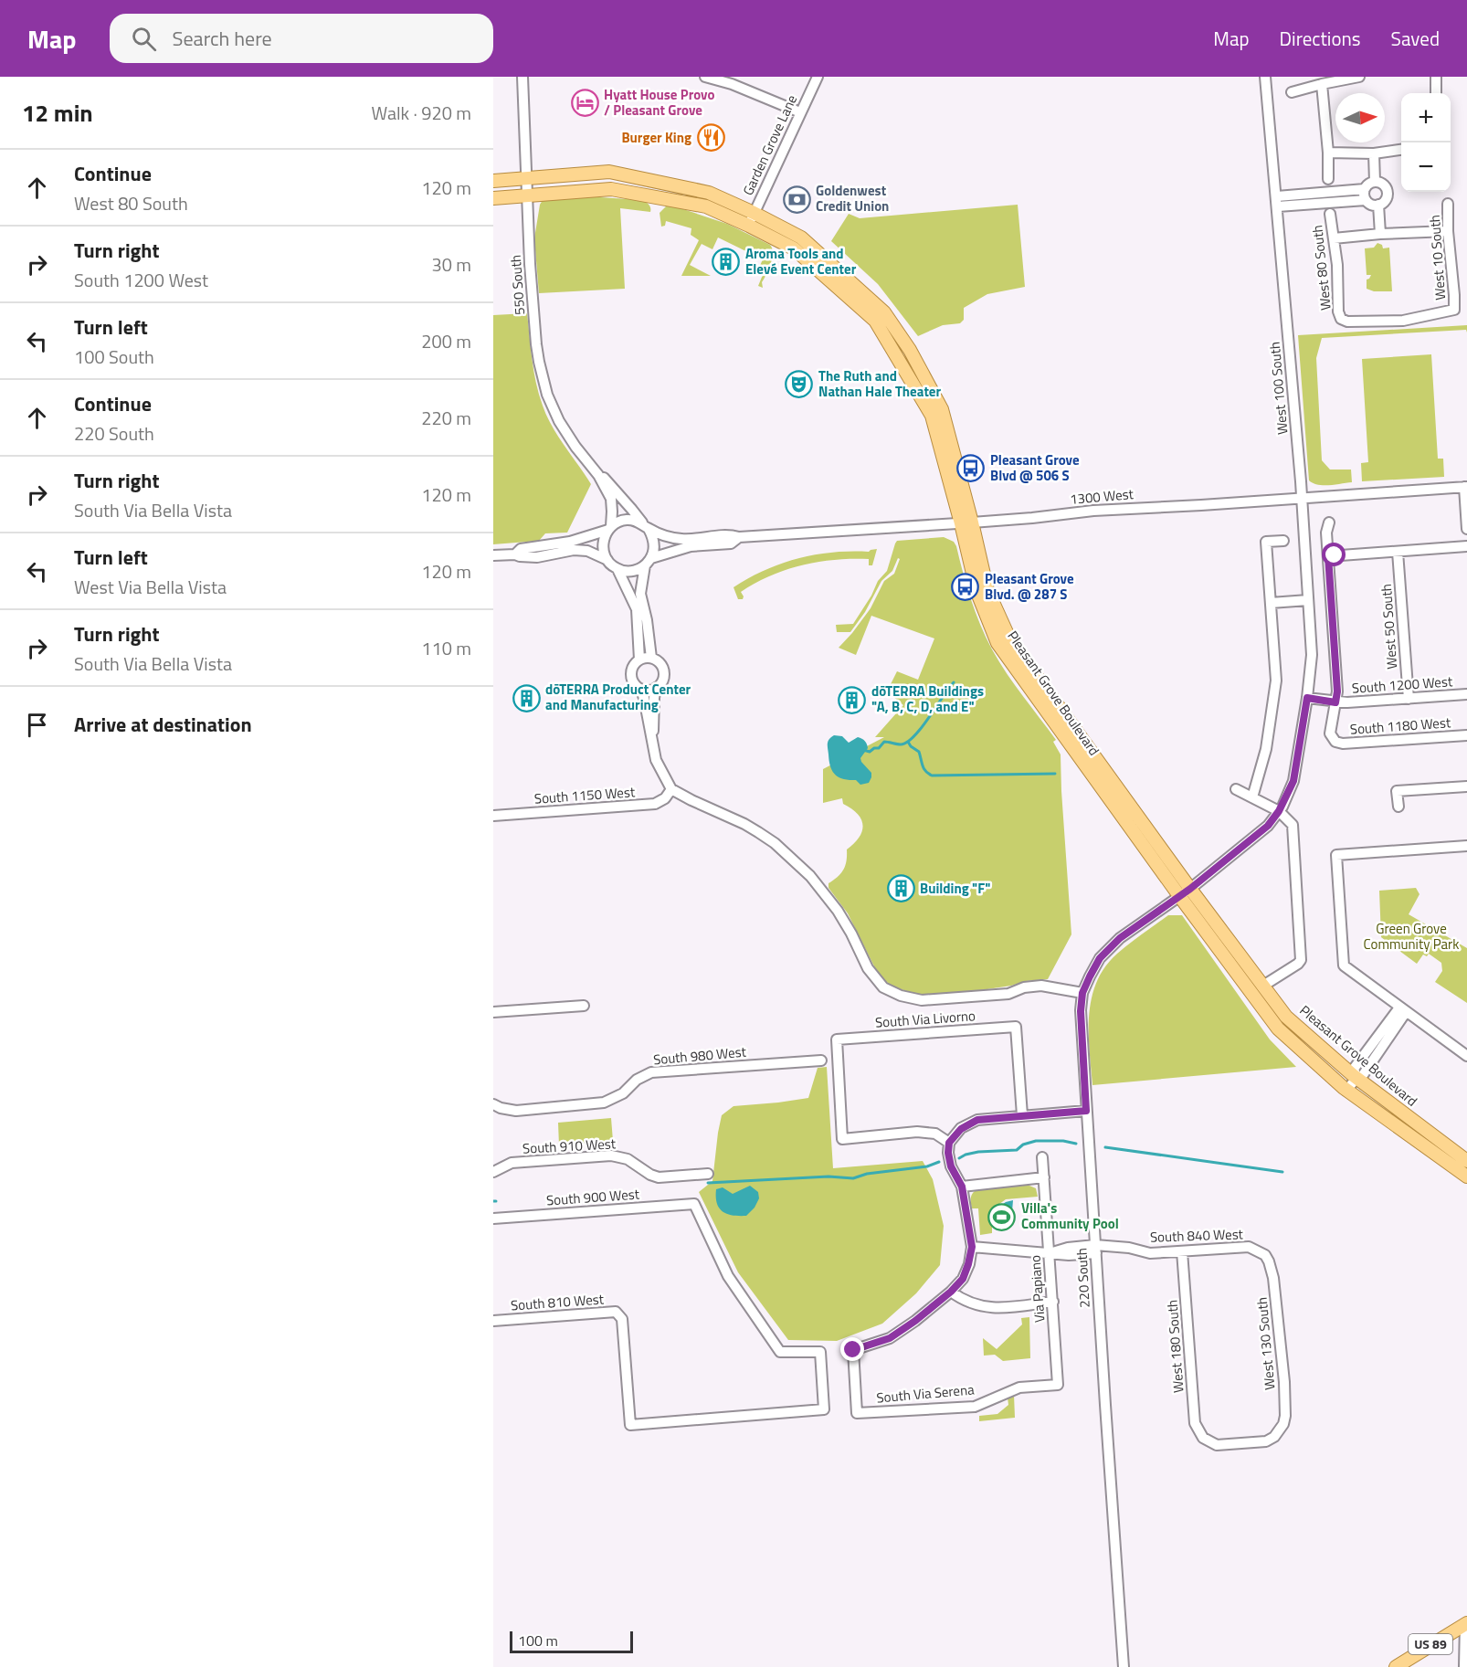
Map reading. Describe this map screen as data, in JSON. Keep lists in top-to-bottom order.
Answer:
{
  "streets": {
    "main road": ["Pleasant Grove Boulevard", "US 89"],
    "street": [
      "Garden Grove Lane",
      "West 10 South",
      "West 80 South",
      "550 South",
      "West 100 South",
      "1300 West",
      "West 50 South",
      "South 1200 West",
      "South 1180 West",
      "South 1150 West",
      "South Via Livorno",
      "South 980 West",
      "South 910 West",
      "South 900 West",
      "South 840 West",
      "220 South",
      "Via Papiano",
      "South 810 West",
      "West 130 South",
      "West 180 South",
      "South Via Serena"
    ]
  },
  "crossings": [
    ["Garden Grove Lane", "Pleasant Grove Boulevard"],
    ["West 10 South", "West 80 South"],
    ["550 South", "Pleasant Grove Boulevard"],
    ["West 100 South", "1300 West"],
    ["West 100 South", "South 1200 West"],
    ["West 100 South", "220 South"],
    ["1300 West", "Pleasant Grove Boulevard"],
    ["West 50 South", "South 1200 West"],
    ["South 1200 West", "South 1180 West"],
    ["Pleasant Grove Boulevard", "220 South"],
    ["South 900 West", "South 810 West"],
    ["South 840 West", "220 South"],
    ["South 840 West", "Via Papiano"],
    ["South 840 West", "West 130 South"],
    ["South 840 West", "West 180 South"],
    ["Via Papiano", "South Via Serena"],
    ["West 130 South", "West 180 South"]
  ],
  "parks": ["Green Grove Community Park"],
  "places": {
    "hotel": ["Hyatt House Provo / Pleasant Grove"],
    "restaurant": ["Burger King"],
    "bank": ["Goldenwest Credit Union"],
    "building": [
      "Aroma Tools and Elevé Event Center",
      "dōTERRA Product Center and Manufacturing",
      "dōTERRA Buildings \"A, B, C, D, and E\"",
      "Building \"F\""
    ],
    "theatre": ["The Ruth and Nathan Hale Theater"],
    "bus stop": ["Pleasant Grove Blvd @ 506 S", "Pleasant Grove Blvd. @ 287 S"],
    "sports": ["Villa's Community Pool"]
  },
  "scale_bar": "100 m",
  "north": "right",
  "page": {
    "header": "Map",
    "search": "Search here",
    "nav": ["Map", "Directions", "Saved"],
    "heading": ["12 min", "Walk · 920 m"],
    "map_buttons": ["+", "−"],
    "list": [
      ["Continue", "West 80 South", "120 m"],
      ["Turn right", "South 1200 West", "30 m"],
      ["Turn left", "100 South", "200 m"],
      ["Continue", "220 South", "220 m"],
      ["Turn right", "South Via Bella Vista", "120 m"],
      ["Turn left", "West Via Bella Vista", "120 m"],
      ["Turn right", "South Via Bella Vista", "110 m"],
      "Arrive at destination"
    ],
    "scale": "100 m"
  }
}
